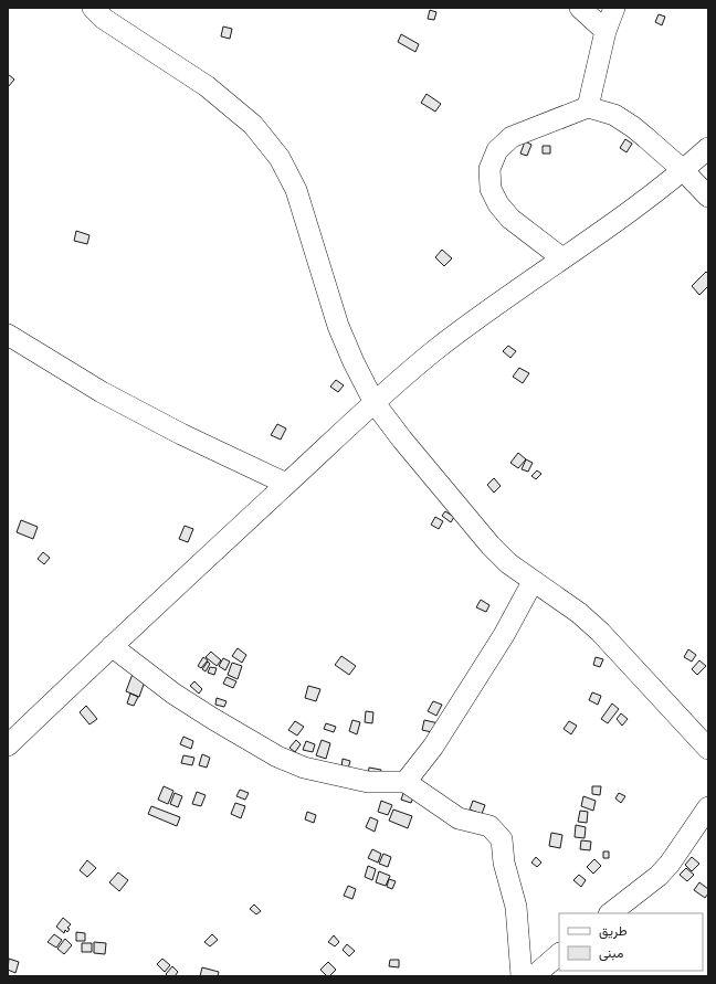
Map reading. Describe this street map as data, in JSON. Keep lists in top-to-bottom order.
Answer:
{
  "legend": ["طريق", "مبنى"]
}
